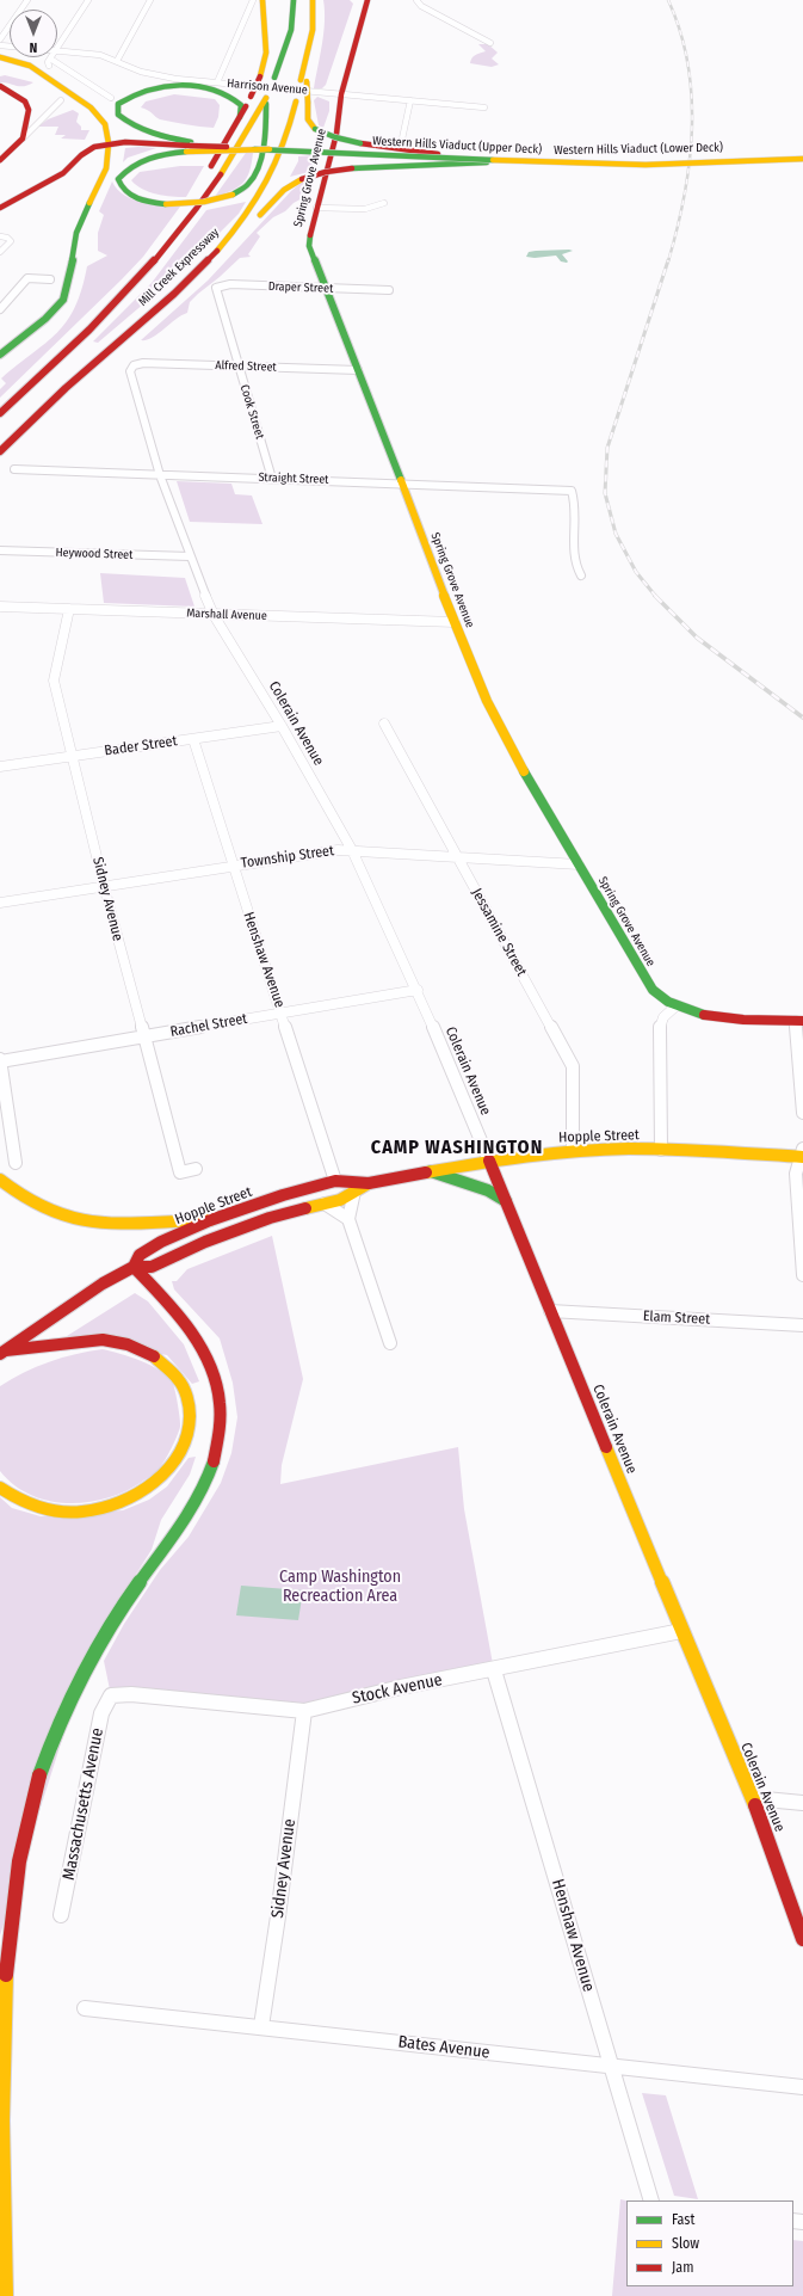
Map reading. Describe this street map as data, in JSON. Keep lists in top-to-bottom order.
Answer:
{
  "streets": {
    "main road": [
      "Western Hills Viaduct (Upper Deck)",
      "Western Hills Viaduct (Lower Deck)",
      "Spring Grove Avenue",
      "Mill Creek Expressway",
      "Colerain Avenue",
      "Hopple Street"
    ],
    "street": [
      "Harrison Avenue",
      "Draper Street",
      "Alfred Street",
      "Cook Street",
      "Straight Street",
      "Heywood Street",
      "Marshall Avenue",
      "Bader Street",
      "Township Street",
      "Sidney Avenue",
      "Jessamine Street",
      "Henshaw Avenue",
      "Rachel Street",
      "Elam Street",
      "Stock Avenue",
      "Massachusetts Avenue",
      "Bates Avenue"
    ]
  },
  "crossings": [
    ["Harrison Avenue", "Spring Grove Avenue"],
    ["Western Hills Viaduct (Upper Deck)", "Western Hills Viaduct (Lower Deck)"],
    ["Spring Grove Avenue", "Draper Street"],
    ["Spring Grove Avenue", "Alfred Street"],
    ["Spring Grove Avenue", "Straight Street"],
    ["Spring Grove Avenue", "Marshall Avenue"],
    ["Spring Grove Avenue", "Township Street"],
    ["Draper Street", "Cook Street"],
    ["Alfred Street", "Cook Street"],
    ["Alfred Street", "Colerain Avenue"],
    ["Cook Street", "Straight Street"],
    ["Straight Street", "Colerain Avenue"],
    ["Heywood Street", "Colerain Avenue"],
    ["Marshall Avenue", "Colerain Avenue"],
    ["Marshall Avenue", "Sidney Avenue"],
    ["Colerain Avenue", "Bader Street"],
    ["Colerain Avenue", "Township Street"],
    ["Colerain Avenue", "Rachel Street"],
    ["Colerain Avenue", "Hopple Street"],
    ["Colerain Avenue", "Elam Street"],
    ["Colerain Avenue", "Stock Avenue"],
    ["Bader Street", "Sidney Avenue"],
    ["Bader Street", "Henshaw Avenue"],
    ["Township Street", "Sidney Avenue"],
    ["Township Street", "Jessamine Street"],
    ["Township Street", "Henshaw Avenue"],
    ["Sidney Avenue", "Rachel Street"],
    ["Sidney Avenue", "Stock Avenue"],
    ["Sidney Avenue", "Bates Avenue"],
    ["Jessamine Street", "Hopple Street"],
    ["Henshaw Avenue", "Rachel Street"],
    ["Henshaw Avenue", "Hopple Street"],
    ["Henshaw Avenue", "Stock Avenue"],
    ["Henshaw Avenue", "Bates Avenue"],
    ["Stock Avenue", "Massachusetts Avenue"]
  ],
  "districts": ["CAMP WASHINGTON"],
  "parks": ["Camp Washington Recreaction Area"],
  "legend": ["Fast", "Slow", "Jam"],
  "north": "bottom"
}
